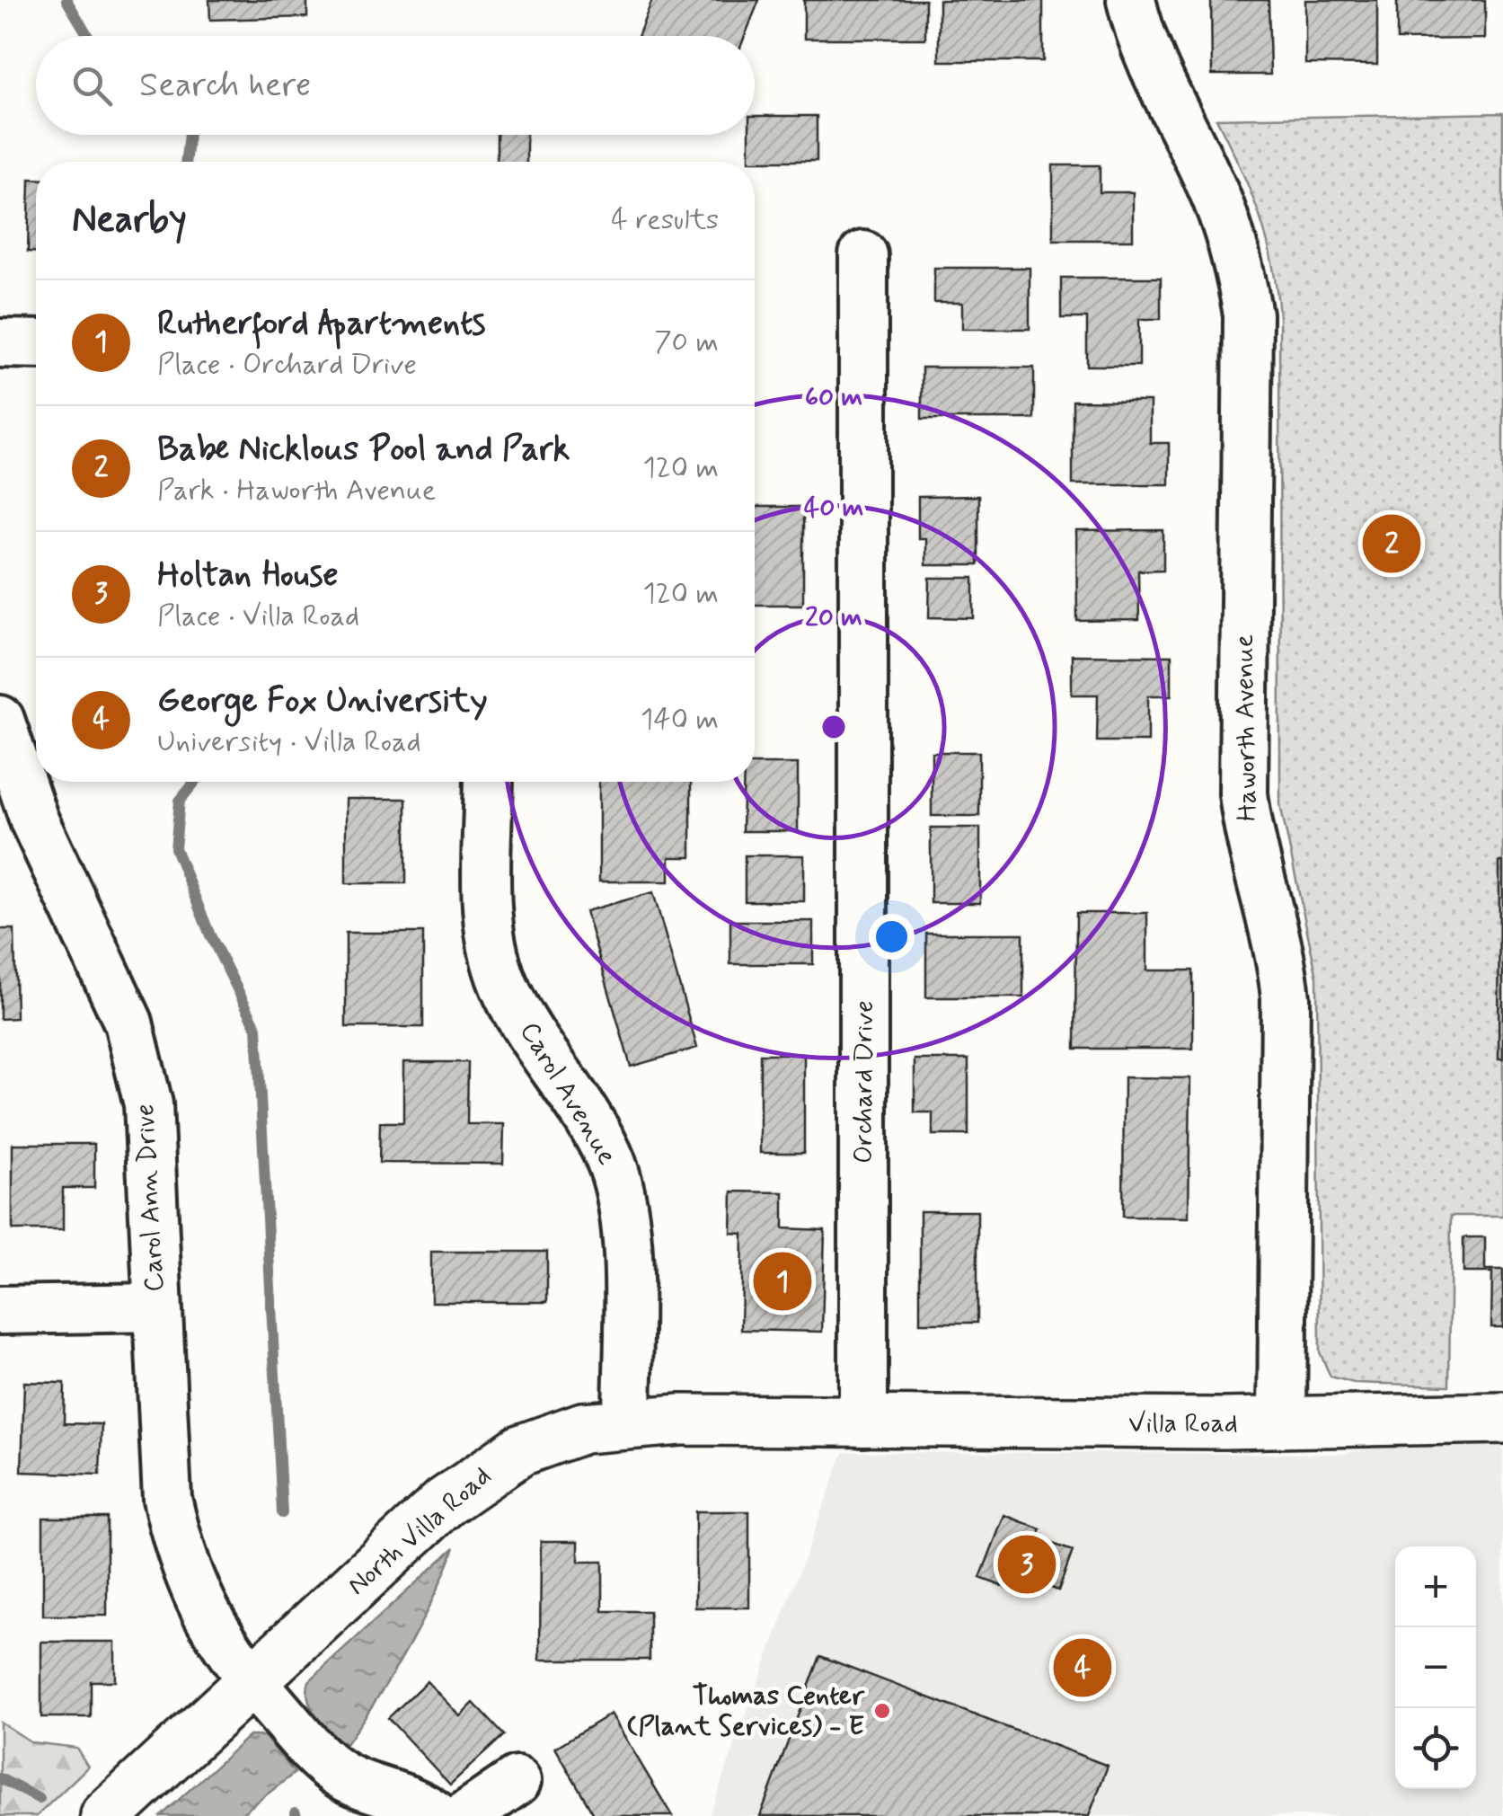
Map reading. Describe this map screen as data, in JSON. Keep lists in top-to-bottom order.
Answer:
{
  "streets": {
    "main road": ["Villa Road", "North Villa Road"],
    "street": [
      "Haworth Avenue",
      "Orchard Drive",
      "Carol Avenue",
      "Carol Ann Drive"
    ]
  },
  "crossings": [
    ["Haworth Avenue", "Villa Road"],
    ["Orchard Drive", "Villa Road"],
    ["Orchard Drive", "North Villa Road"],
    ["Carol Avenue", "North Villa Road"],
    ["Carol Ann Drive", "North Villa Road"],
    ["Villa Road", "North Villa Road"]
  ],
  "places": ["Thomas Center (Plant Services) - E"],
  "page": {
    "search": "Search here",
    "heading": ["Nearby", "4 results"],
    "list": [
      {
        "mark": "1",
        "name": "Rutherford Apartments",
        "note": "Place · Orchard Drive",
        "value": "70 m"
      },
      {
        "mark": "2",
        "name": "Babe Nicklous Pool and Park",
        "note": "Park · Haworth Avenue",
        "value": "120 m"
      },
      {
        "mark": "3",
        "name": "Holtan House",
        "note": "Place · Villa Road",
        "value": "120 m"
      },
      {
        "mark": "4",
        "name": "George Fox University",
        "note": "University · Villa Road",
        "value": "140 m"
      }
    ],
    "pins": [
      "2",
      "1",
      "3",
      "4"
    ],
    "map_buttons": ["+", "−"]
  },
  "rings": ["60 m", "40 m", "20 m"]
}
